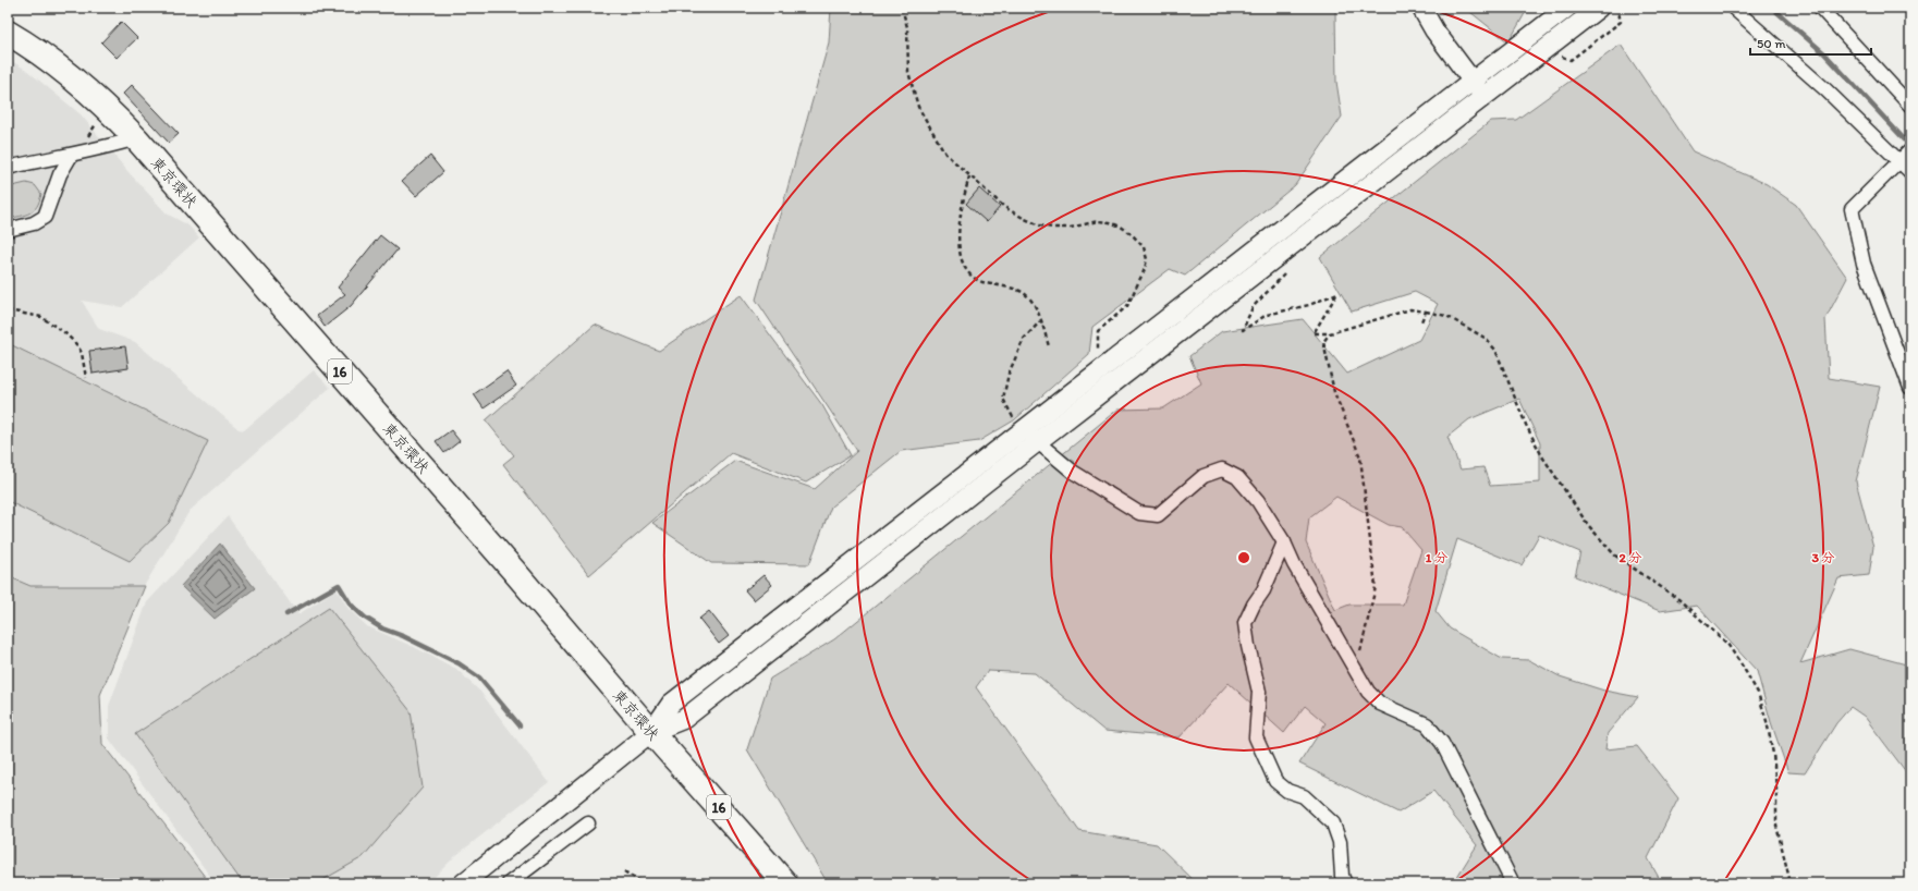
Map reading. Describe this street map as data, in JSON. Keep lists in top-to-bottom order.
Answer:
{
  "streets": {
    "highway": ["東京環状", "16"]
  },
  "scale_bar": "50 m",
  "rings": ["1 分", "2 分", "3 分"]
}
